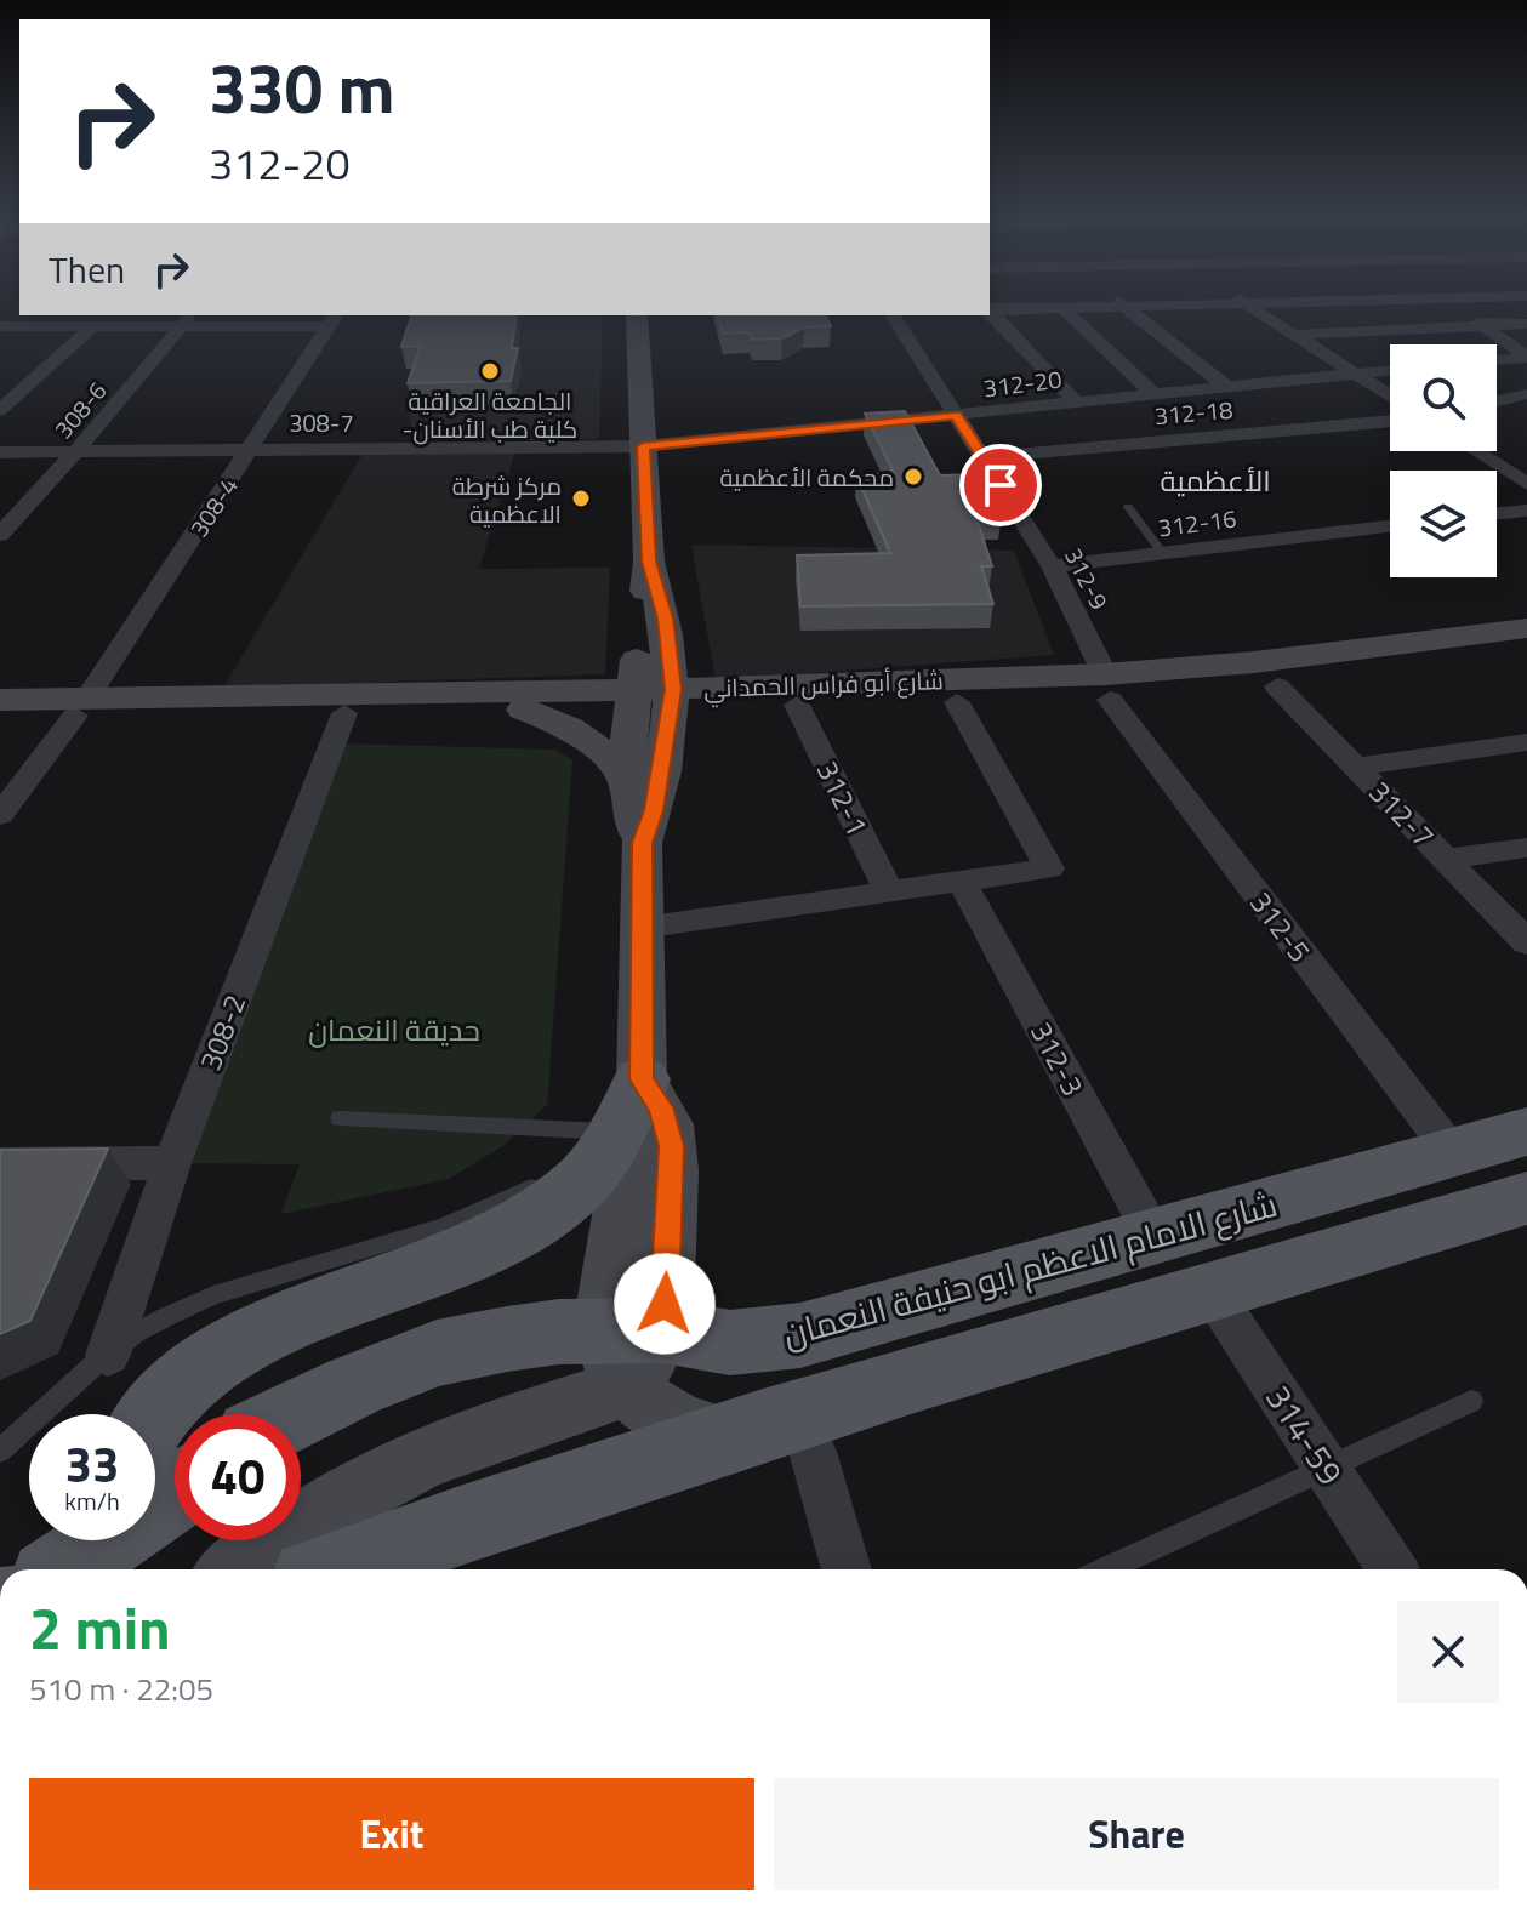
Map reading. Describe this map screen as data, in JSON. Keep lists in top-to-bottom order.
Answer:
{
  "streets": {
    "main road": ["شارع الامام الاعظم ابو حنيفة النعمان"],
    "street": [
      "312-20",
      "308-6",
      "312-18",
      "308-7",
      "308-4",
      "312-16",
      "312-9",
      "شارع أبو فراس الحمداني",
      "312-1",
      "312-7",
      "312-5",
      "308-2",
      "312-3",
      "314-59"
    ]
  },
  "crossings": [
    ["312-20", "308-7"],
    ["312-20", "312-9"],
    ["308-6", "308-7"],
    ["312-18", "312-9"],
    ["308-7", "308-4"],
    ["308-4", "شارع أبو فراس الحمداني"],
    ["312-16", "312-9"],
    ["312-9", "شارع أبو فراس الحمداني"],
    ["312-9", "312-5"],
    ["شارع أبو فراس الحمداني", "312-1"],
    ["شارع أبو فراس الحمداني", "312-7"],
    ["شارع أبو فراس الحمداني", "312-5"],
    ["شارع أبو فراس الحمداني", "308-2"],
    ["312-5", "شارع الامام الاعظم ابو حنيفة النعمان"],
    ["312-3", "شارع الامام الاعظم ابو حنيفة النعمان"]
  ],
  "districts": ["الأعظمية"],
  "parks": ["حديقة النعمان"],
  "places": ["الجامعة العراقية -كلية طب الأسنان", "محكمة الأعظمية", "مركز شرطة الاعظمية"],
  "page": {
    "turn": ["330 m", "312-20"],
    "then": "Then",
    "speed": "33 km/h",
    "limit": "40",
    "heading": ["2 min", "510 m · 22:05"],
    "buttons": ["Exit", "Share"]
  }
}
